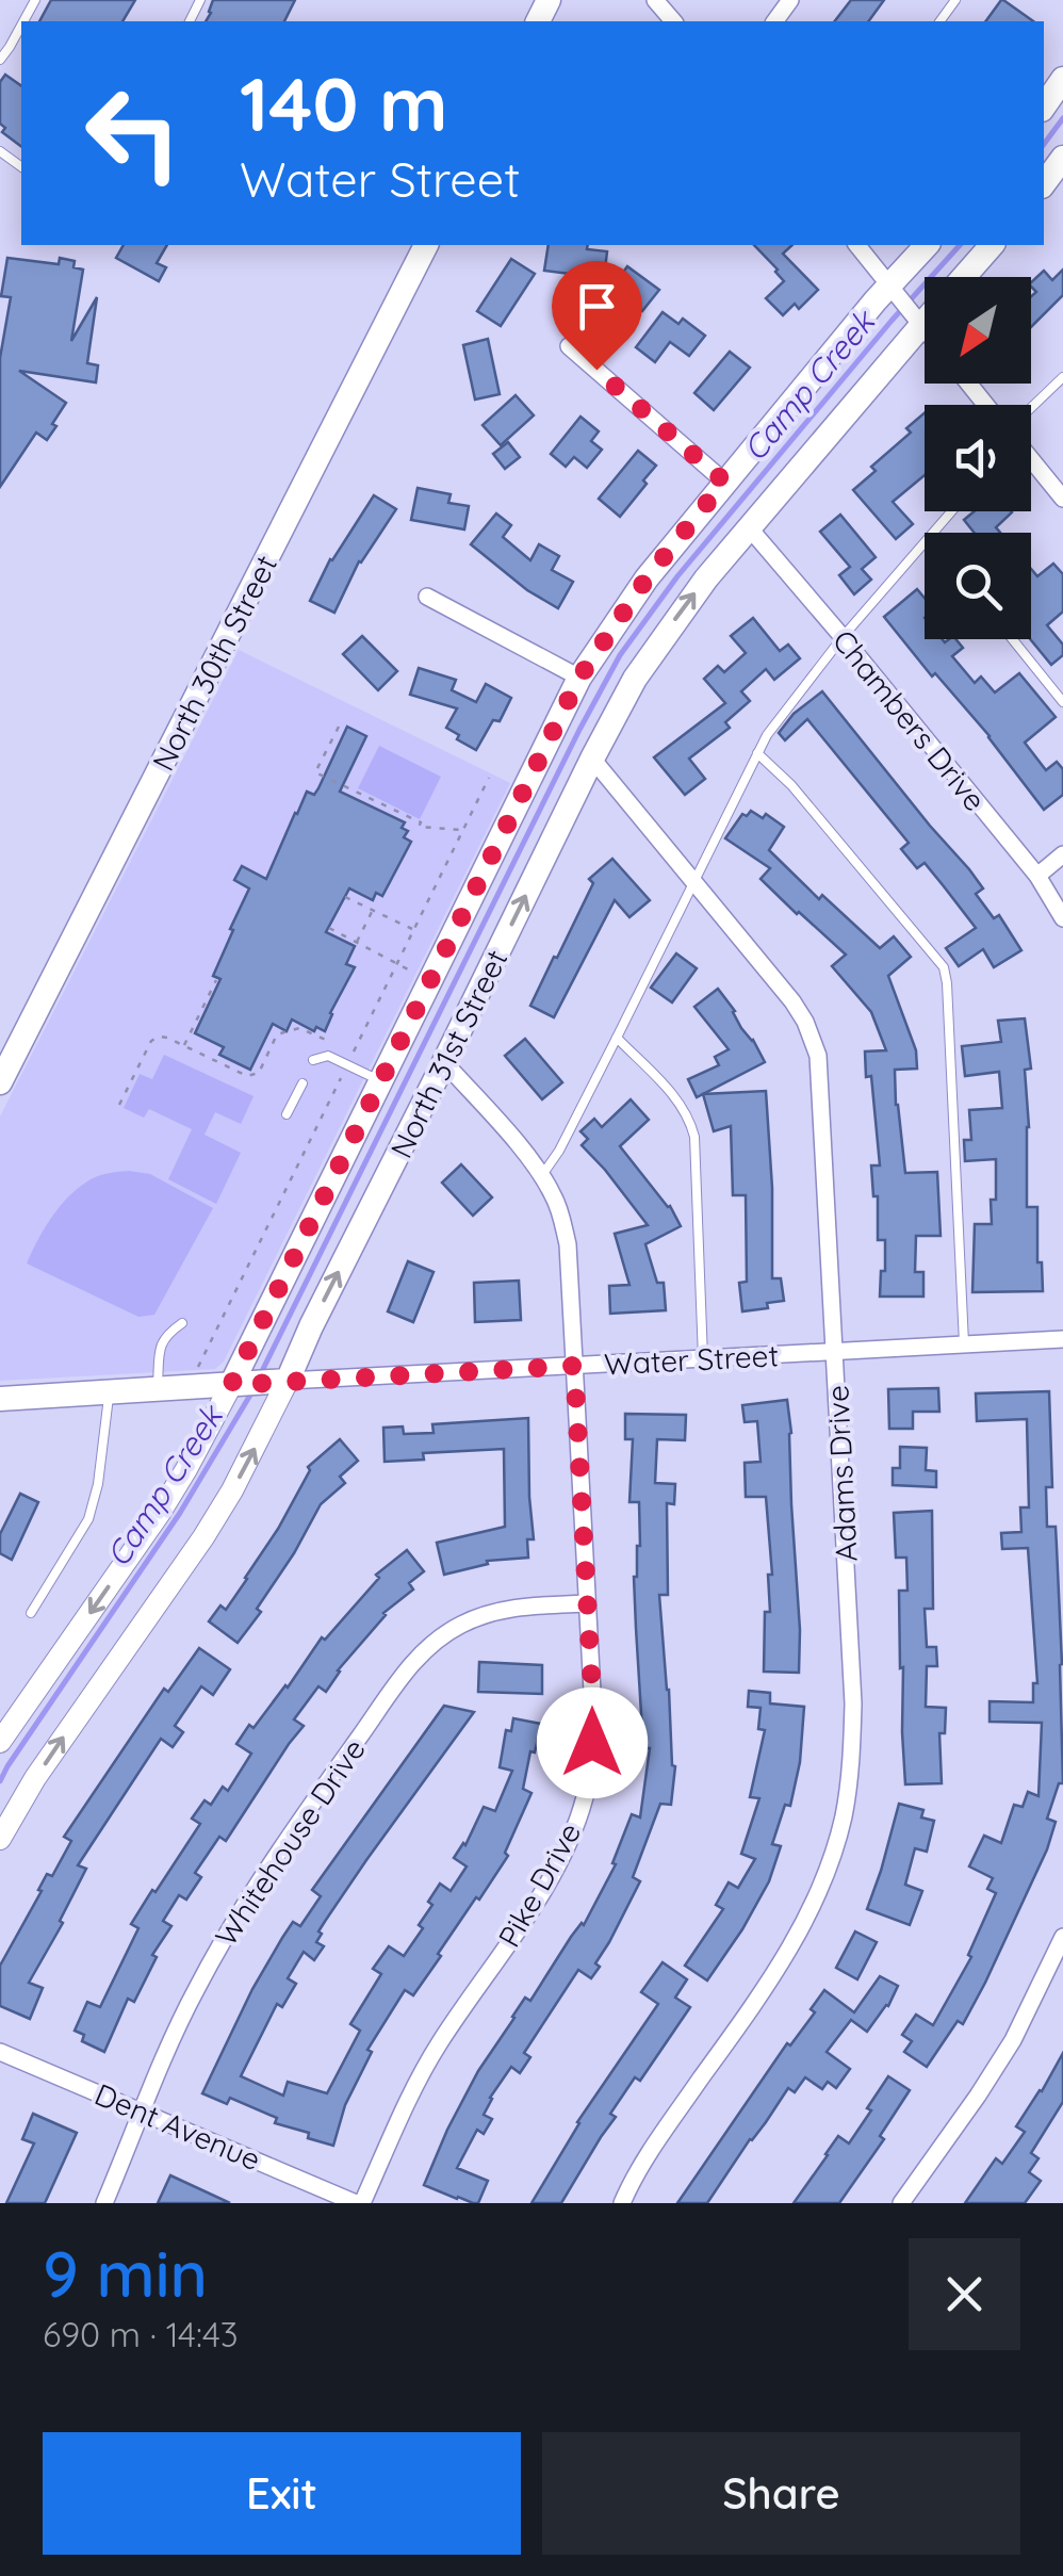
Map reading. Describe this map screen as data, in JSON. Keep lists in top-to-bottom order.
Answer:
{
  "streets": {
    "main road": ["North 30th Street", "North 31st Street", "Water Street"],
    "street": [
      "Chambers Drive",
      "Adams Drive",
      "Whitehouse Drive",
      "Pike Drive",
      "Dent Avenue"
    ]
  },
  "crossings": [
    ["Chambers Drive", "North 31st Street"],
    ["North 31st Street", "Water Street"],
    ["North 31st Street", "Adams Drive"],
    ["North 31st Street", "Pike Drive"],
    ["Water Street", "Adams Drive"],
    ["Water Street", "Pike Drive"],
    ["Whitehouse Drive", "Pike Drive"],
    ["Whitehouse Drive", "Dent Avenue"],
    ["Pike Drive", "Dent Avenue"]
  ],
  "water": ["Camp Creek"],
  "north": "bottom left",
  "page": {
    "turn": ["140 m", "Water Street"],
    "heading": ["9 min", "690 m · 14:43"],
    "buttons": ["Exit", "Share"]
  }
}
